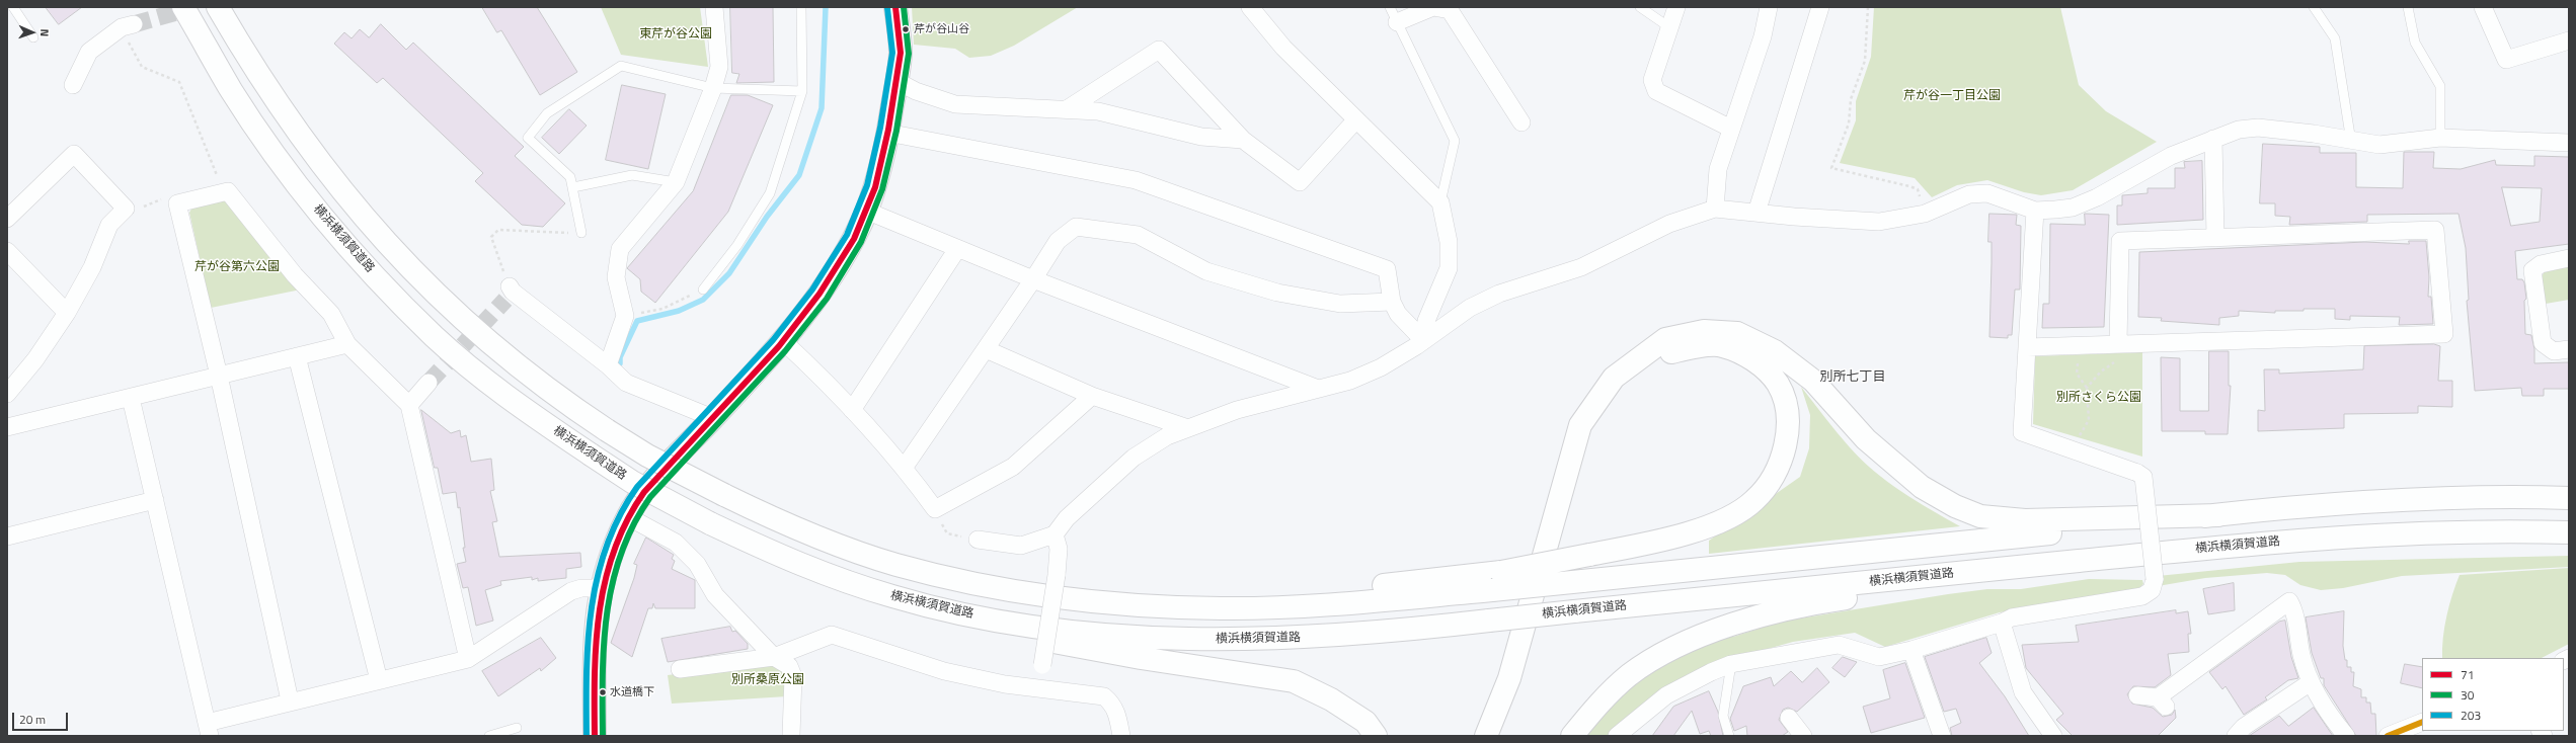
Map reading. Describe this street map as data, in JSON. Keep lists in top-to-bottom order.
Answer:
{
  "streets": {
    "main road": ["横浜横須賀道路"]
  },
  "districts": ["別所七丁目"],
  "parks": [
    "東芹が谷公園",
    "芹が谷一丁目公園",
    "芹が谷第六公園",
    "別所さくら公園",
    "別所桑原公園"
  ],
  "places": ["芹が谷山谷", "水道橋下"],
  "lines": ["transit line 71", "transit line 30", "transit line 203"],
  "legend": ["71", "30", "203"],
  "scale_bar": "20 m",
  "north": "right"
}
